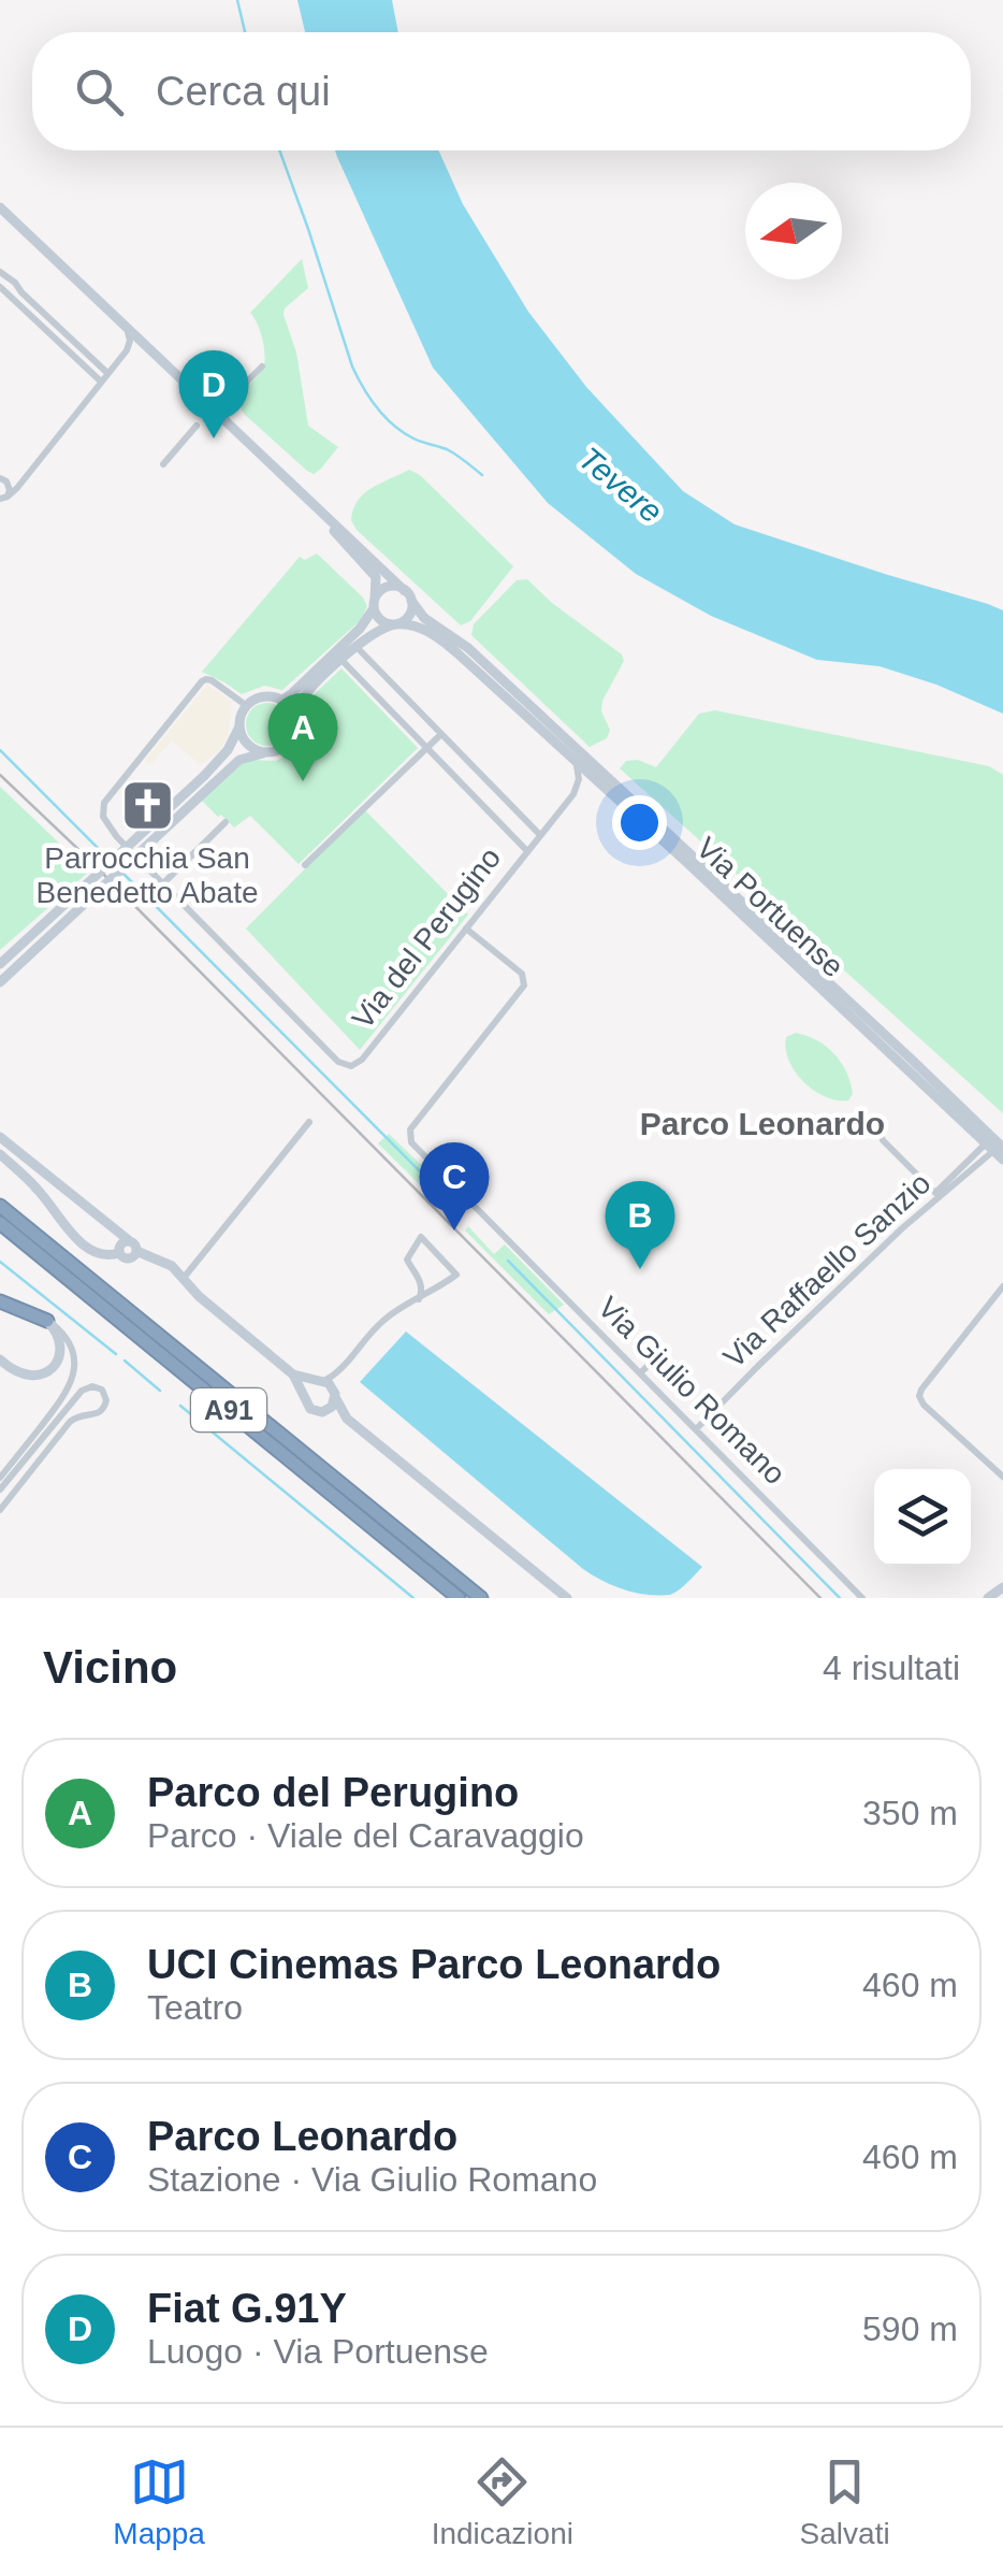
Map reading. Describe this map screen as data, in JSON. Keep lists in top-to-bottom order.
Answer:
{
  "streets": {
    "highway": ["A91"],
    "street": [
      "Via Portuense",
      "Via del Perugino",
      "Via Raffaello Sanzio",
      "Via Giulio Romano"
    ]
  },
  "crossings": [
    ["Via Portuense", "Via Raffaello Sanzio"],
    ["Via del Perugino", "Via Giulio Romano"],
    ["Via Raffaello Sanzio", "Via Giulio Romano"]
  ],
  "districts": ["Parco Leonardo"],
  "water": ["Tevere"],
  "places": {
    "church": ["Parrocchia San Benedetto Abate"]
  },
  "north": "left",
  "page": {
    "search": "Cerca qui",
    "pins": [
      "D",
      "A",
      "C",
      "B"
    ],
    "heading": ["Vicino", "4 risultati"],
    "list": [
      {
        "mark": "A",
        "name": "Parco del Perugino",
        "note": "Parco · Viale del Caravaggio",
        "value": "350 m"
      },
      {
        "mark": "B",
        "name": "UCI Cinemas Parco Leonardo",
        "note": "Teatro",
        "value": "460 m"
      },
      {
        "mark": "C",
        "name": "Parco Leonardo",
        "note": "Stazione · Via Giulio Romano",
        "value": "460 m"
      },
      {
        "mark": "D",
        "name": "Fiat G.91Y",
        "note": "Luogo · Via Portuense",
        "value": "590 m"
      }
    ],
    "nav": ["Mappa", "Indicazioni", "Salvati"]
  }
}
